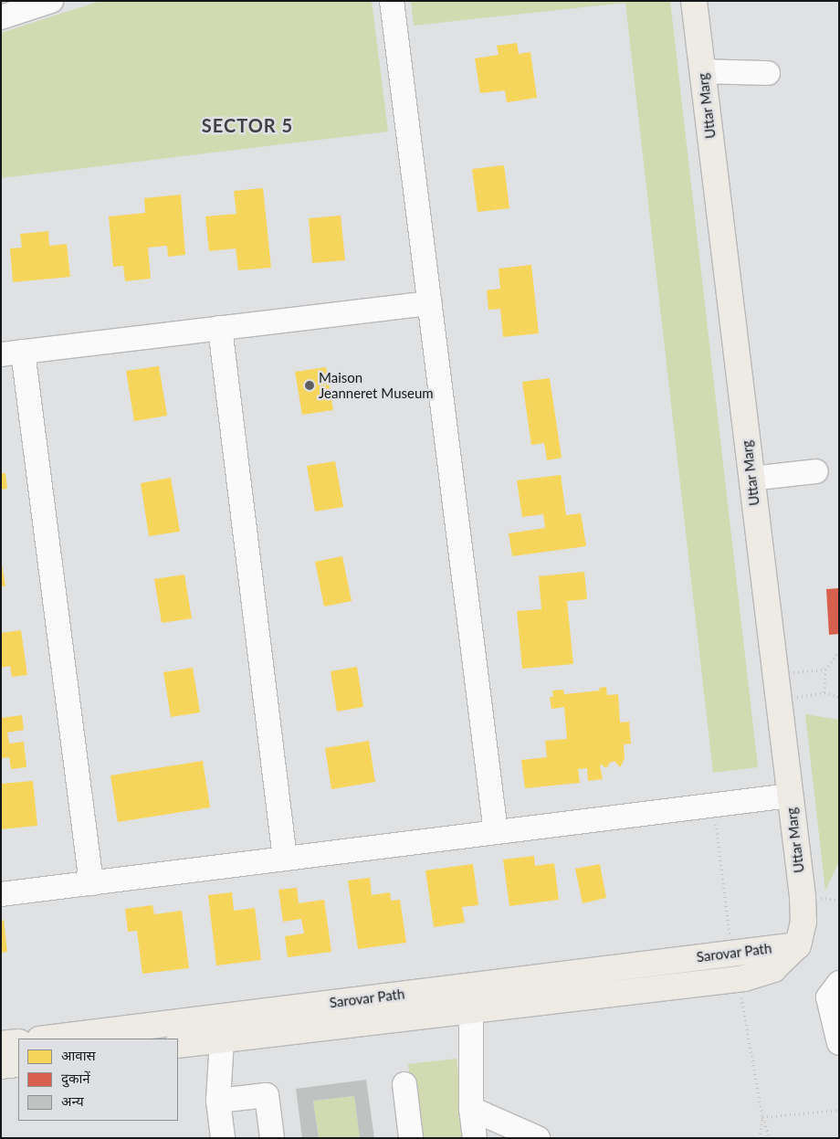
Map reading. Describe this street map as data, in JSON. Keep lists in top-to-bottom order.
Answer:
{
  "streets": {
    "main road": ["Uttar Marg", "Sarovar Path"]
  },
  "crossings": [
    ["Uttar Marg", "Sarovar Path"]
  ],
  "districts": ["SECTOR 5"],
  "places": ["Maison Jeanneret Museum"],
  "legend": ["आवास", "दुकानें", "अन्य"]
}
